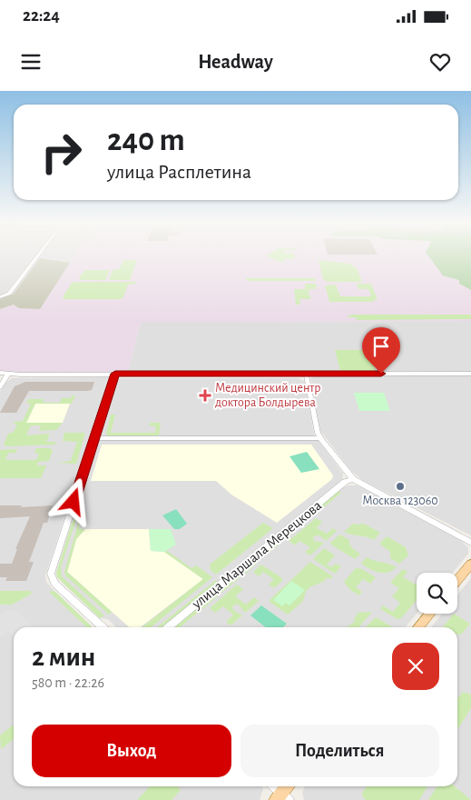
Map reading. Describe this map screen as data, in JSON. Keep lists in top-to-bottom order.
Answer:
{
  "streets": {
    "street": ["улица Маршала Мерецкова"]
  },
  "places": {
    "health": ["Медицинский центр доктора Болдырева"],
    "other": ["Москва 123060"]
  },
  "page": {
    "status": "22:24",
    "header": "Headway",
    "turn": ["240 m", "улица Расплетина"],
    "heading": ["2 мин", "580 m · 22:26"],
    "buttons": ["Выход", "Поделиться"]
  }
}
